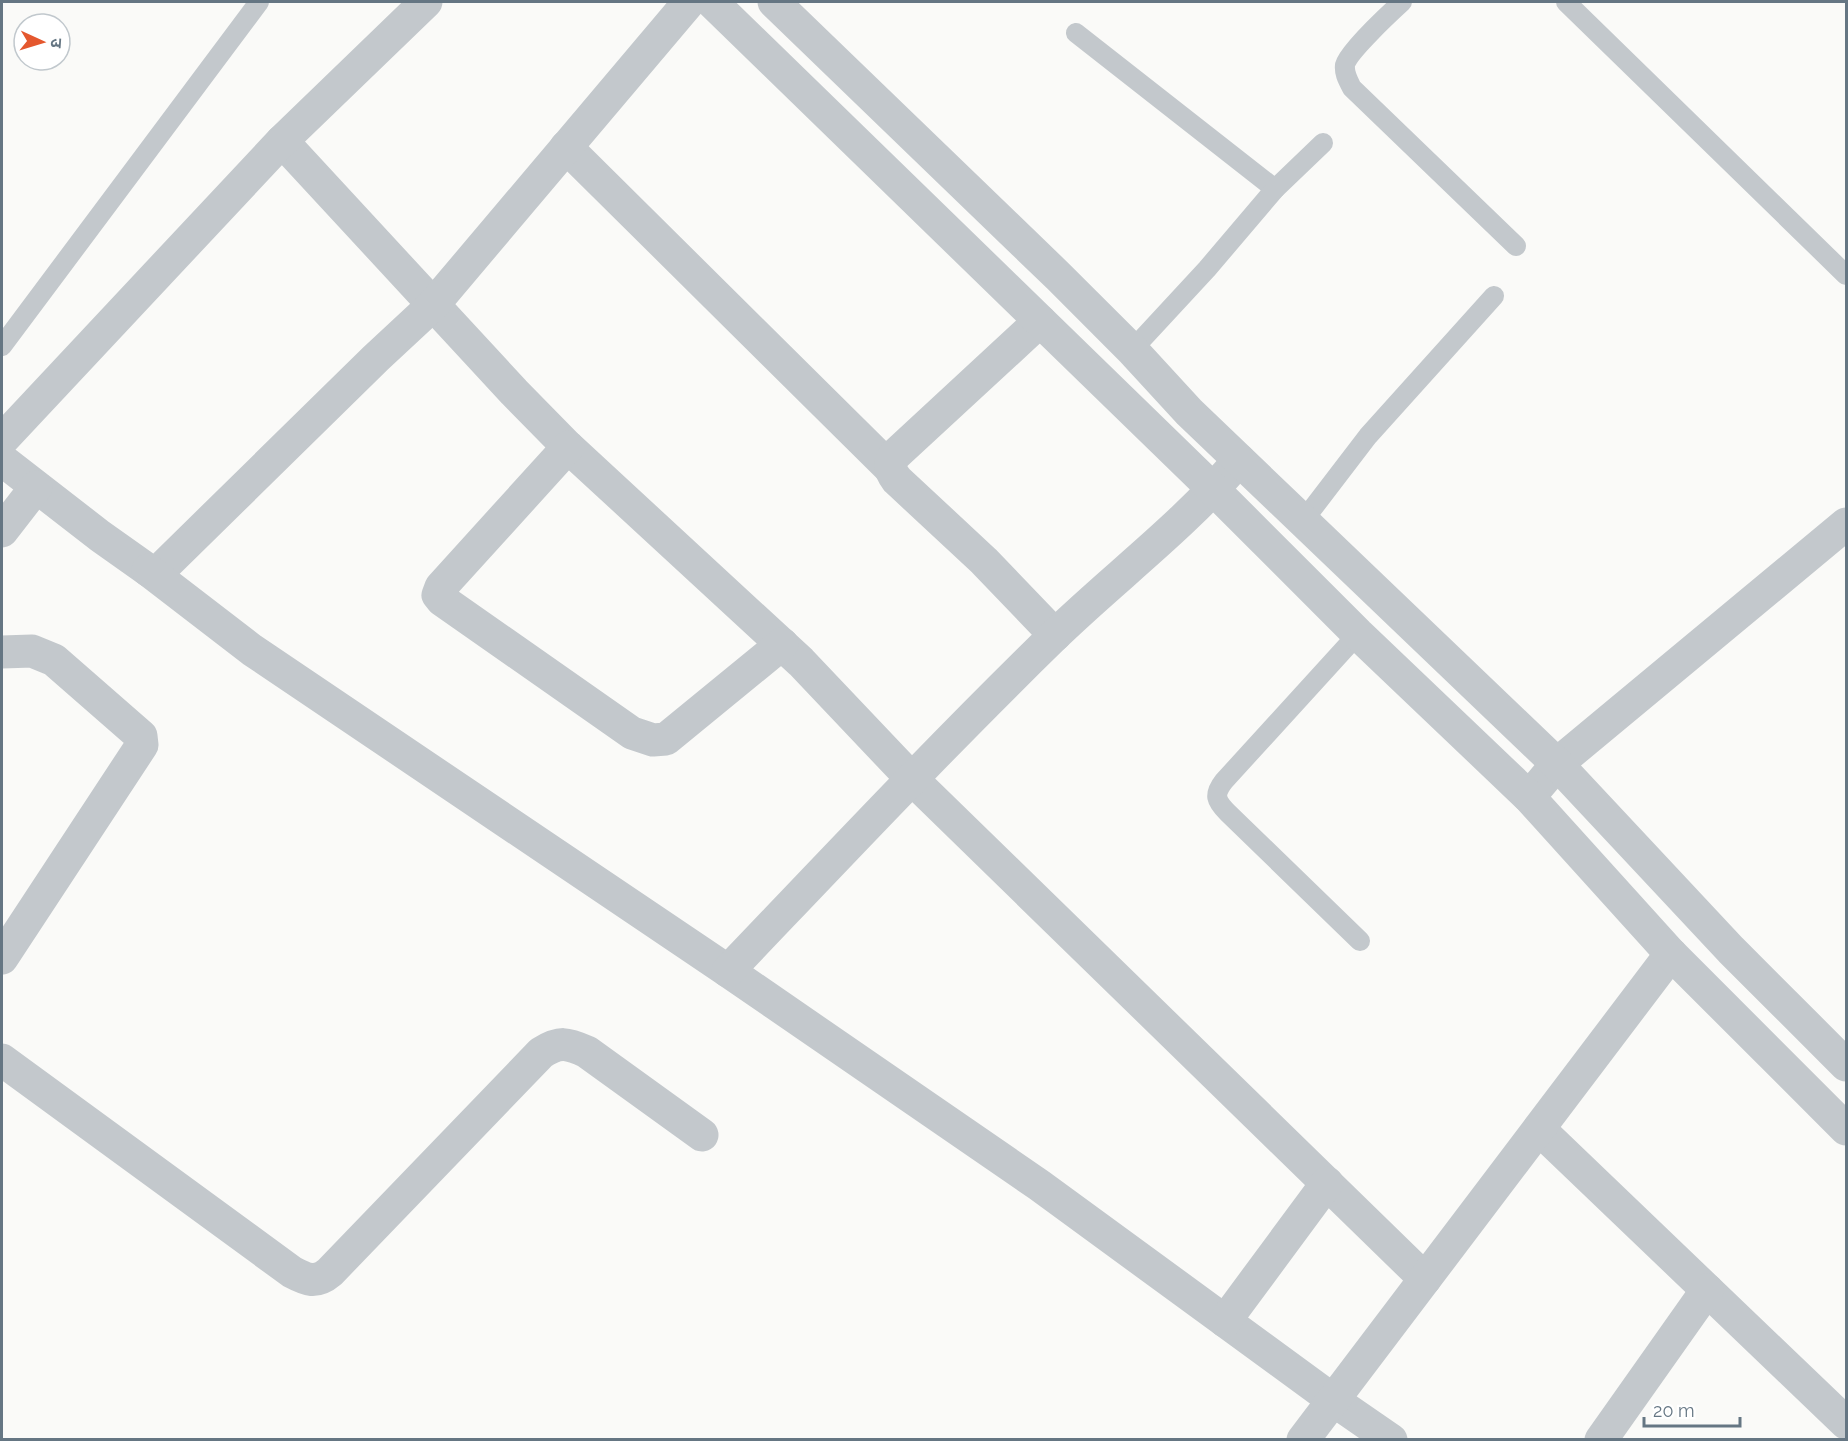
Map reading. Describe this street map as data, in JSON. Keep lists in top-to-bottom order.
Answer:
{
  "scale_bar": "20 m",
  "north": "right"
}
